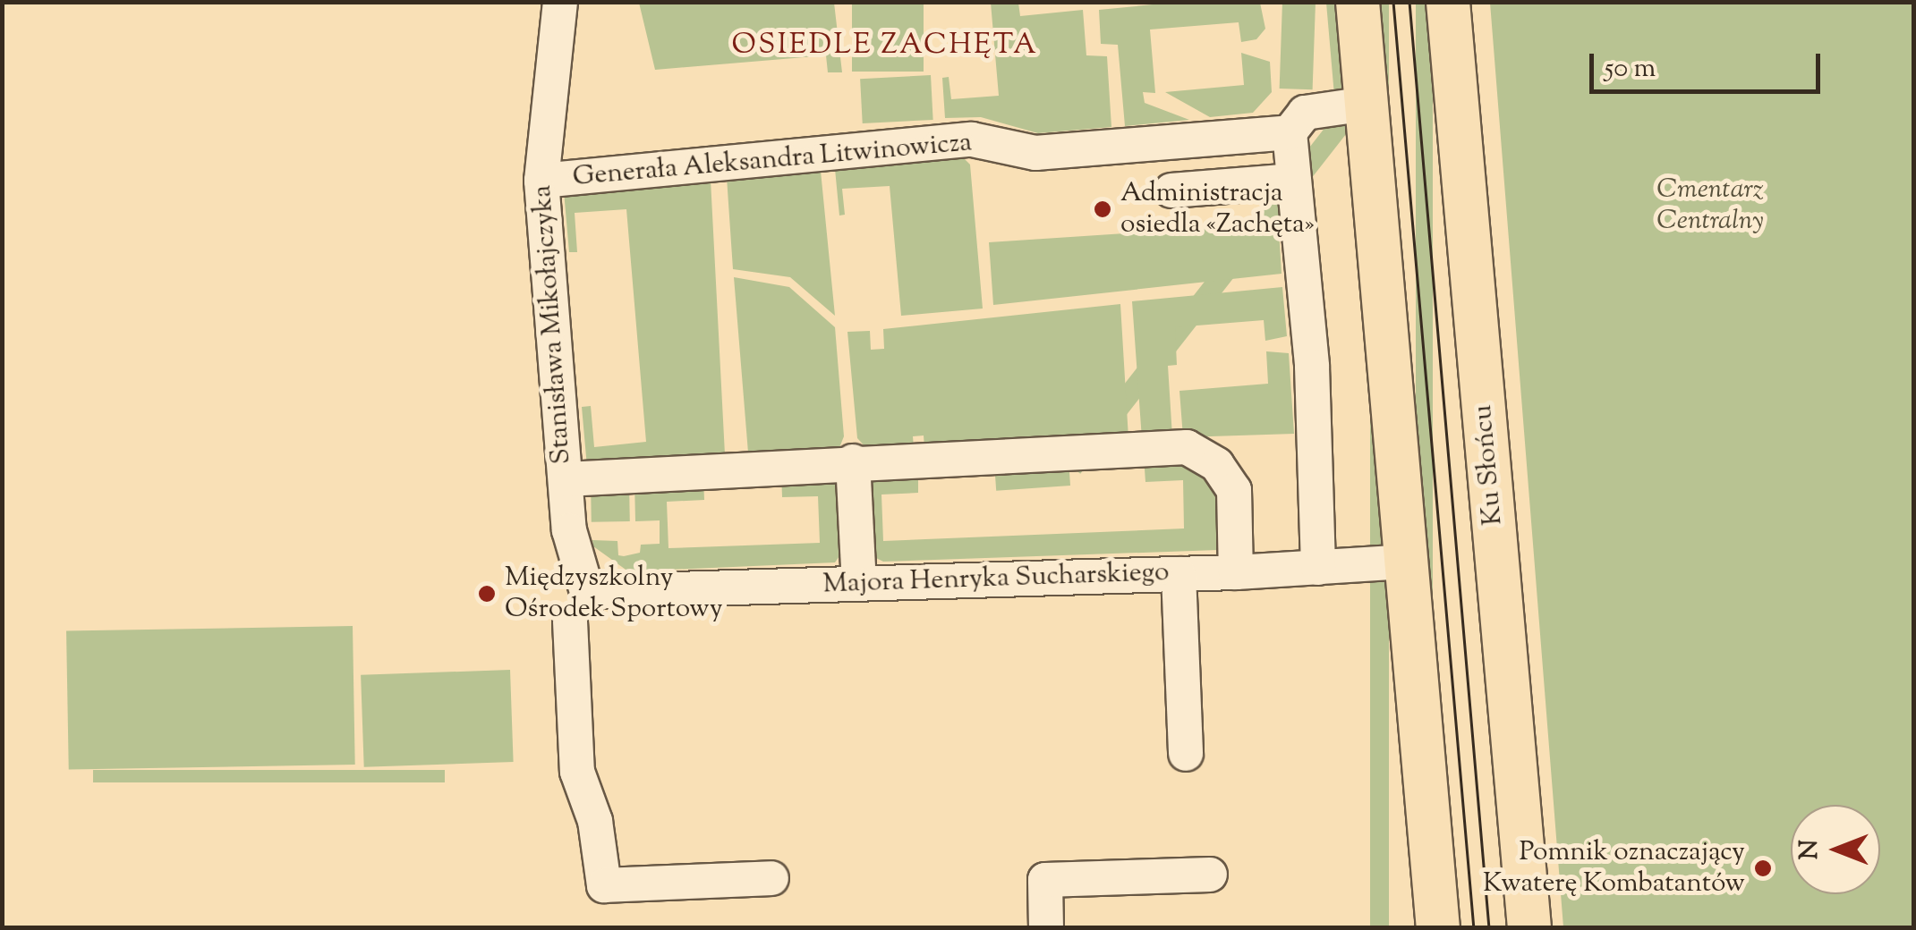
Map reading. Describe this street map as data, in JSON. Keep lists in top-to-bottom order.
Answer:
{
  "streets": {
    "main road": ["Ku Słońcu"],
    "street": ["Generała Aleksandra Litwinowicza", "Stanisława Mikołajczyka", "Majora Henryka Sucharskiego"]
  },
  "crossings": [
    ["Generała Aleksandra Litwinowicza", "Stanisława Mikołajczyka"],
    ["Stanisława Mikołajczyka", "Majora Henryka Sucharskiego"]
  ],
  "districts": ["OSIEDLE ZACHĘTA"],
  "parks": ["Cmentarz Centralny"],
  "places": ["Administracja osiedla «Zachęta»", "Międzyszkolny Ośrodek Sportowy", "Pomnik oznaczający Kwaterę Kombatantów"],
  "scale_bar": "50 m",
  "north": "left"
}
